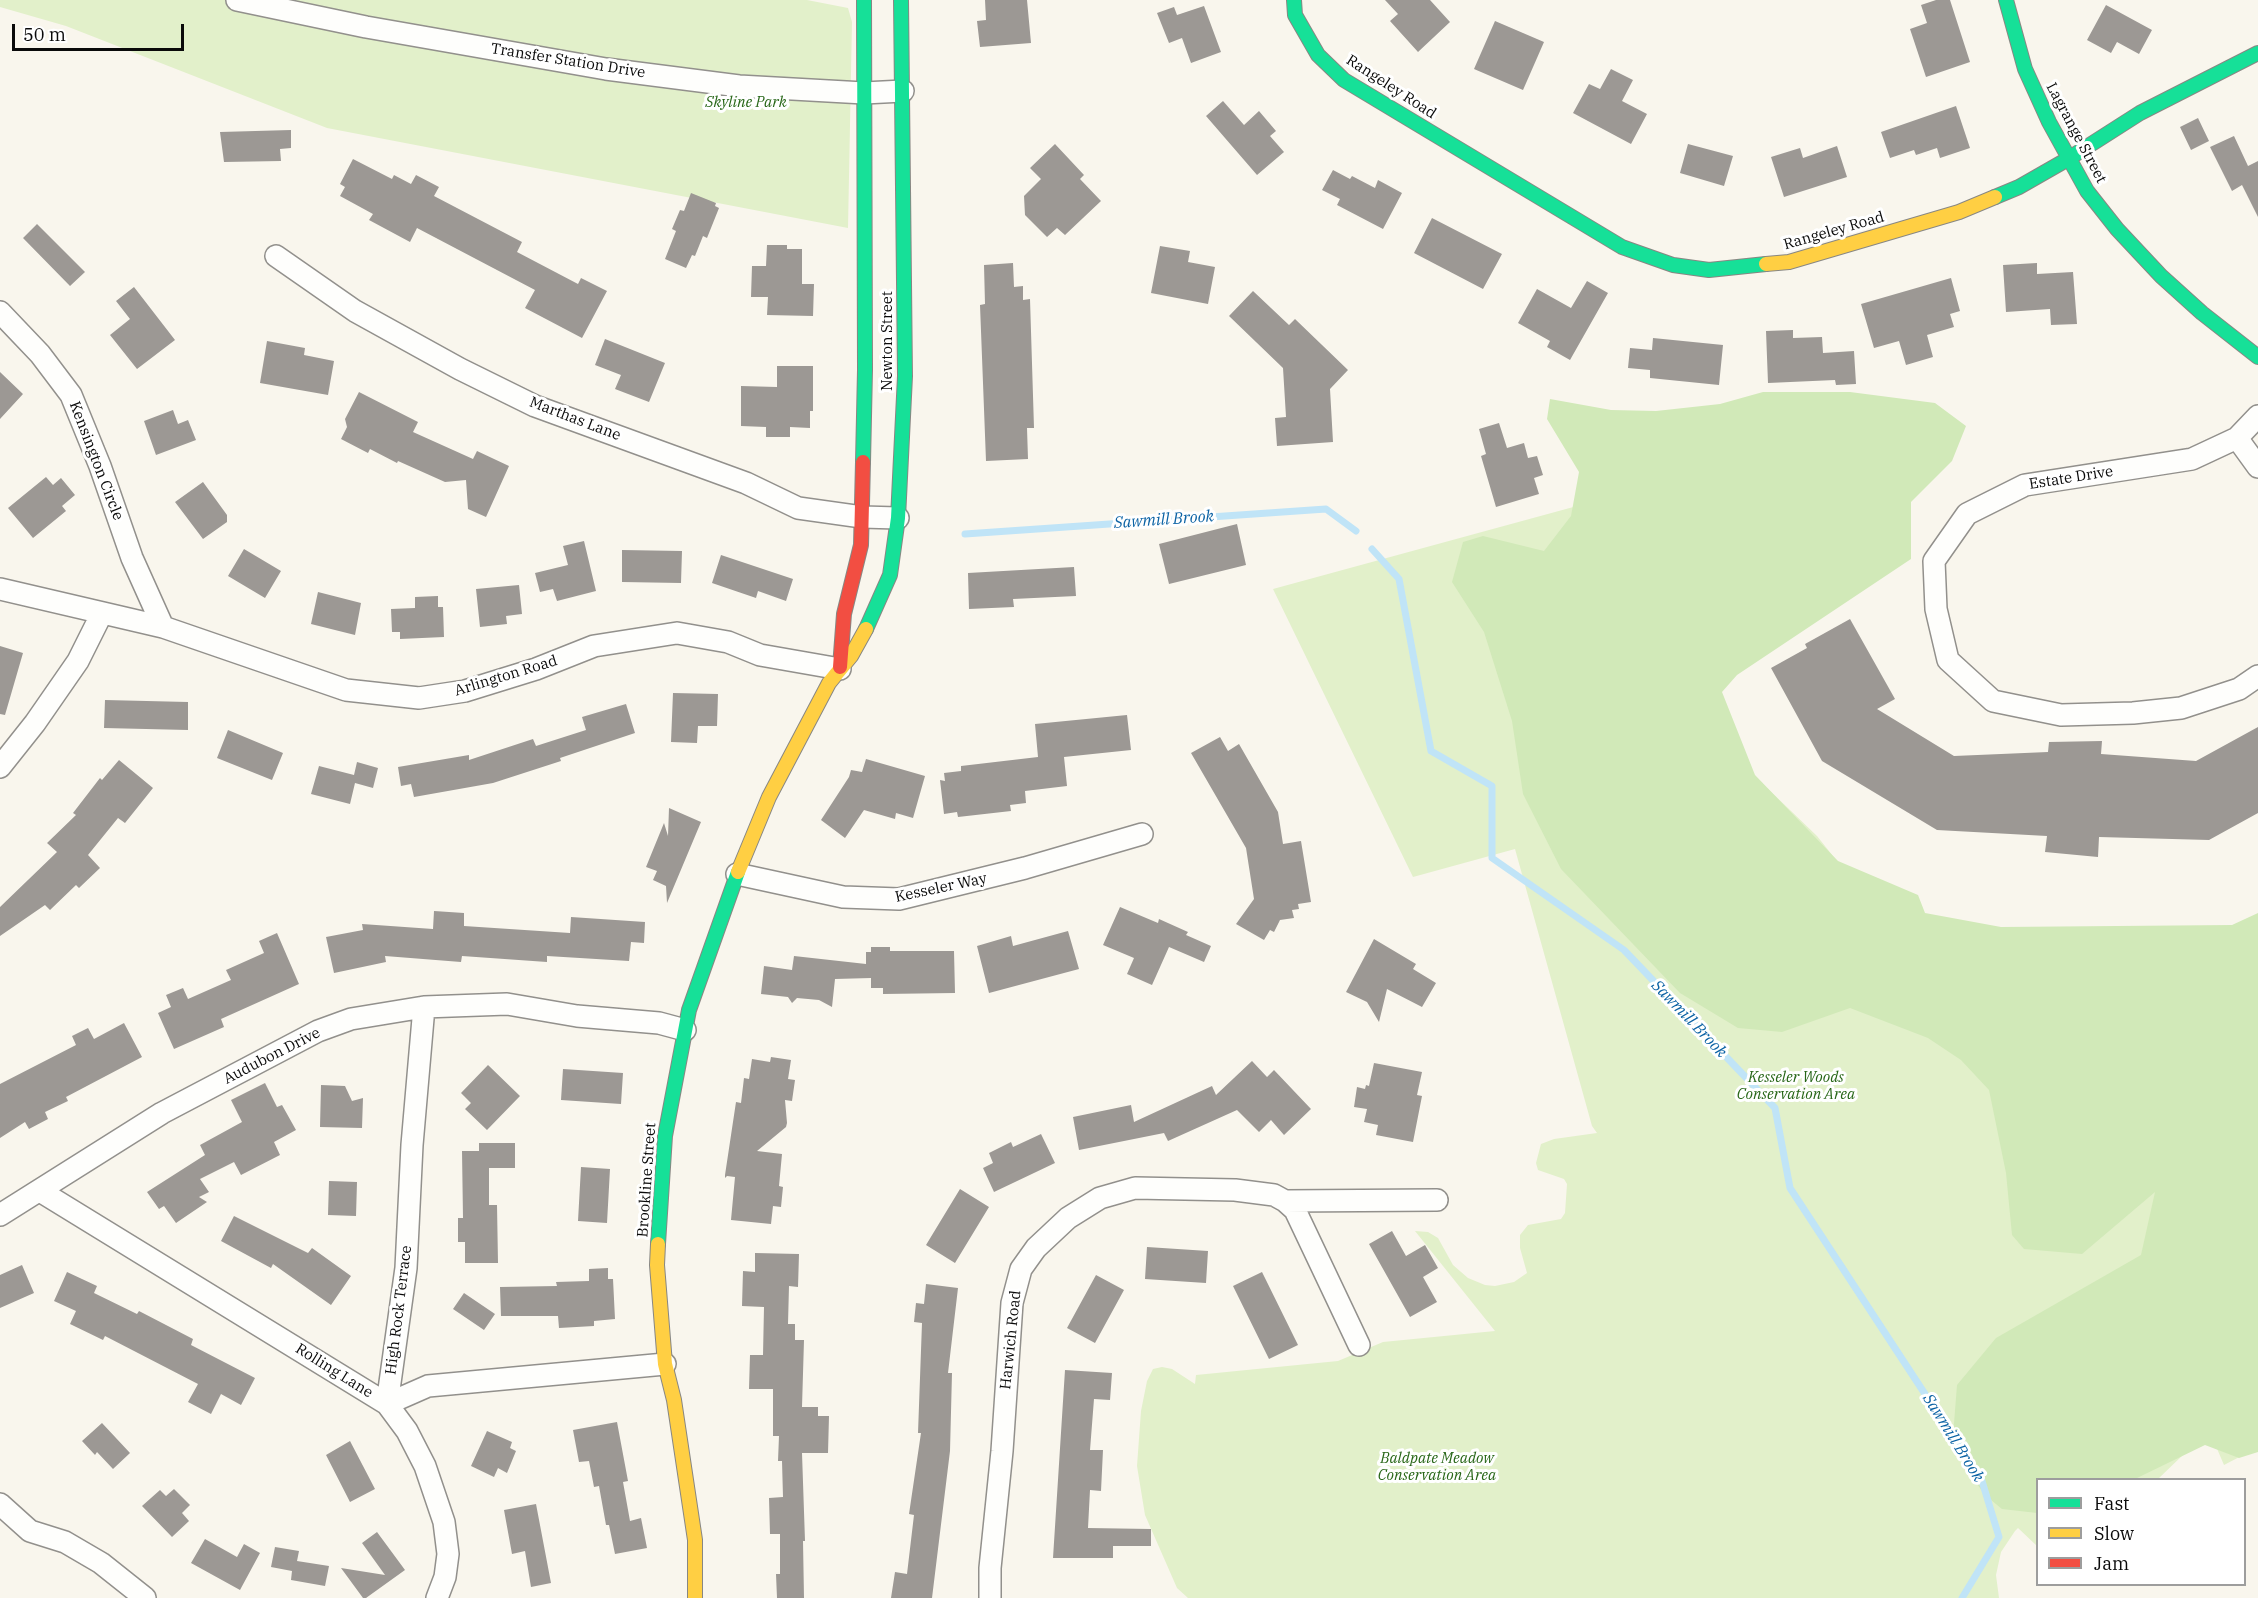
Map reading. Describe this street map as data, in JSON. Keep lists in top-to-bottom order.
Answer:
{
  "streets": {
    "main road": [
      "Rangeley Road",
      "Lagrange Street",
      "Newton Street",
      "Brookline Street"
    ],
    "street": [
      "Transfer Station Drive",
      "Marthas Lane",
      "Kensington Circle",
      "Estate Drive",
      "Arlington Road",
      "Kesseler Way",
      "Audubon Drive",
      "High Rock Terrace",
      "Harwich Road",
      "Rolling Lane"
    ]
  },
  "crossings": [
    ["Transfer Station Drive", "Newton Street"],
    ["Rangeley Road", "Lagrange Street"],
    ["Newton Street", "Marthas Lane"],
    ["Newton Street", "Arlington Road"],
    ["Newton Street", "Brookline Street"],
    ["Kensington Circle", "Arlington Road"],
    ["Kesseler Way", "Brookline Street"],
    ["Audubon Drive", "Brookline Street"],
    ["Audubon Drive", "High Rock Terrace"],
    ["Audubon Drive", "Rolling Lane"],
    ["Brookline Street", "Rolling Lane"],
    ["High Rock Terrace", "Rolling Lane"]
  ],
  "water": ["Sawmill Brook"],
  "parks": ["Skyline Park", "Kesseler Woods Conservation Area", "Baldpate Meadow Conservation Area"],
  "legend": ["Fast", "Slow", "Jam"],
  "scale_bar": "50 m"
}
